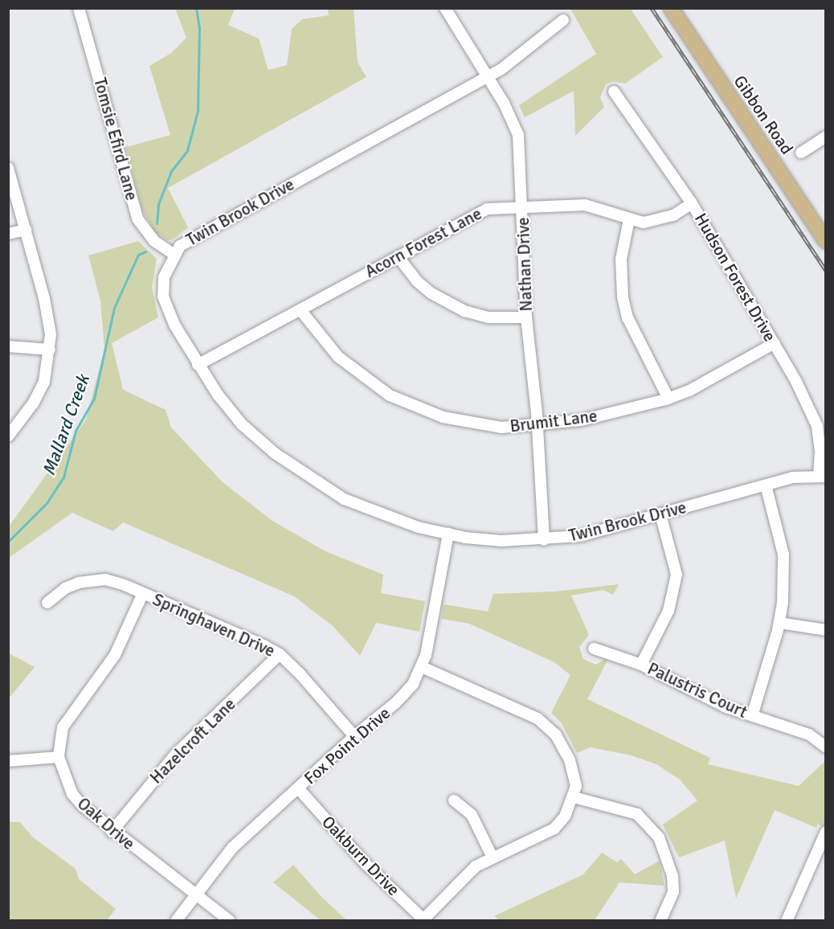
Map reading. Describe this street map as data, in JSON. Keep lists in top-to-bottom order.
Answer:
{
  "streets": {
    "main road": ["Gibbon Road"],
    "street": [
      "Tomsie Efird Lane",
      "Twin Brook Drive",
      "Acorn Forest Lane",
      "Nathan Drive",
      "Hudson Forest Drive",
      "Brumit Lane",
      "Springhaven Drive",
      "Palustris Court",
      "Hazelcroft Lane",
      "Fox Point Drive",
      "Oak Drive",
      "Oakburn Drive"
    ]
  },
  "crossings": [
    ["Tomsie Efird Lane", "Twin Brook Drive"],
    ["Twin Brook Drive", "Acorn Forest Lane"],
    ["Twin Brook Drive", "Nathan Drive"],
    ["Twin Brook Drive", "Hudson Forest Drive"],
    ["Twin Brook Drive", "Fox Point Drive"],
    ["Acorn Forest Lane", "Nathan Drive"],
    ["Acorn Forest Lane", "Hudson Forest Drive"],
    ["Acorn Forest Lane", "Brumit Lane"],
    ["Nathan Drive", "Brumit Lane"],
    ["Hudson Forest Drive", "Brumit Lane"],
    ["Springhaven Drive", "Hazelcroft Lane"],
    ["Springhaven Drive", "Fox Point Drive"],
    ["Springhaven Drive", "Oak Drive"],
    ["Hazelcroft Lane", "Oak Drive"],
    ["Fox Point Drive", "Oak Drive"],
    ["Fox Point Drive", "Oakburn Drive"]
  ],
  "water": ["Mallard Creek"]
}
